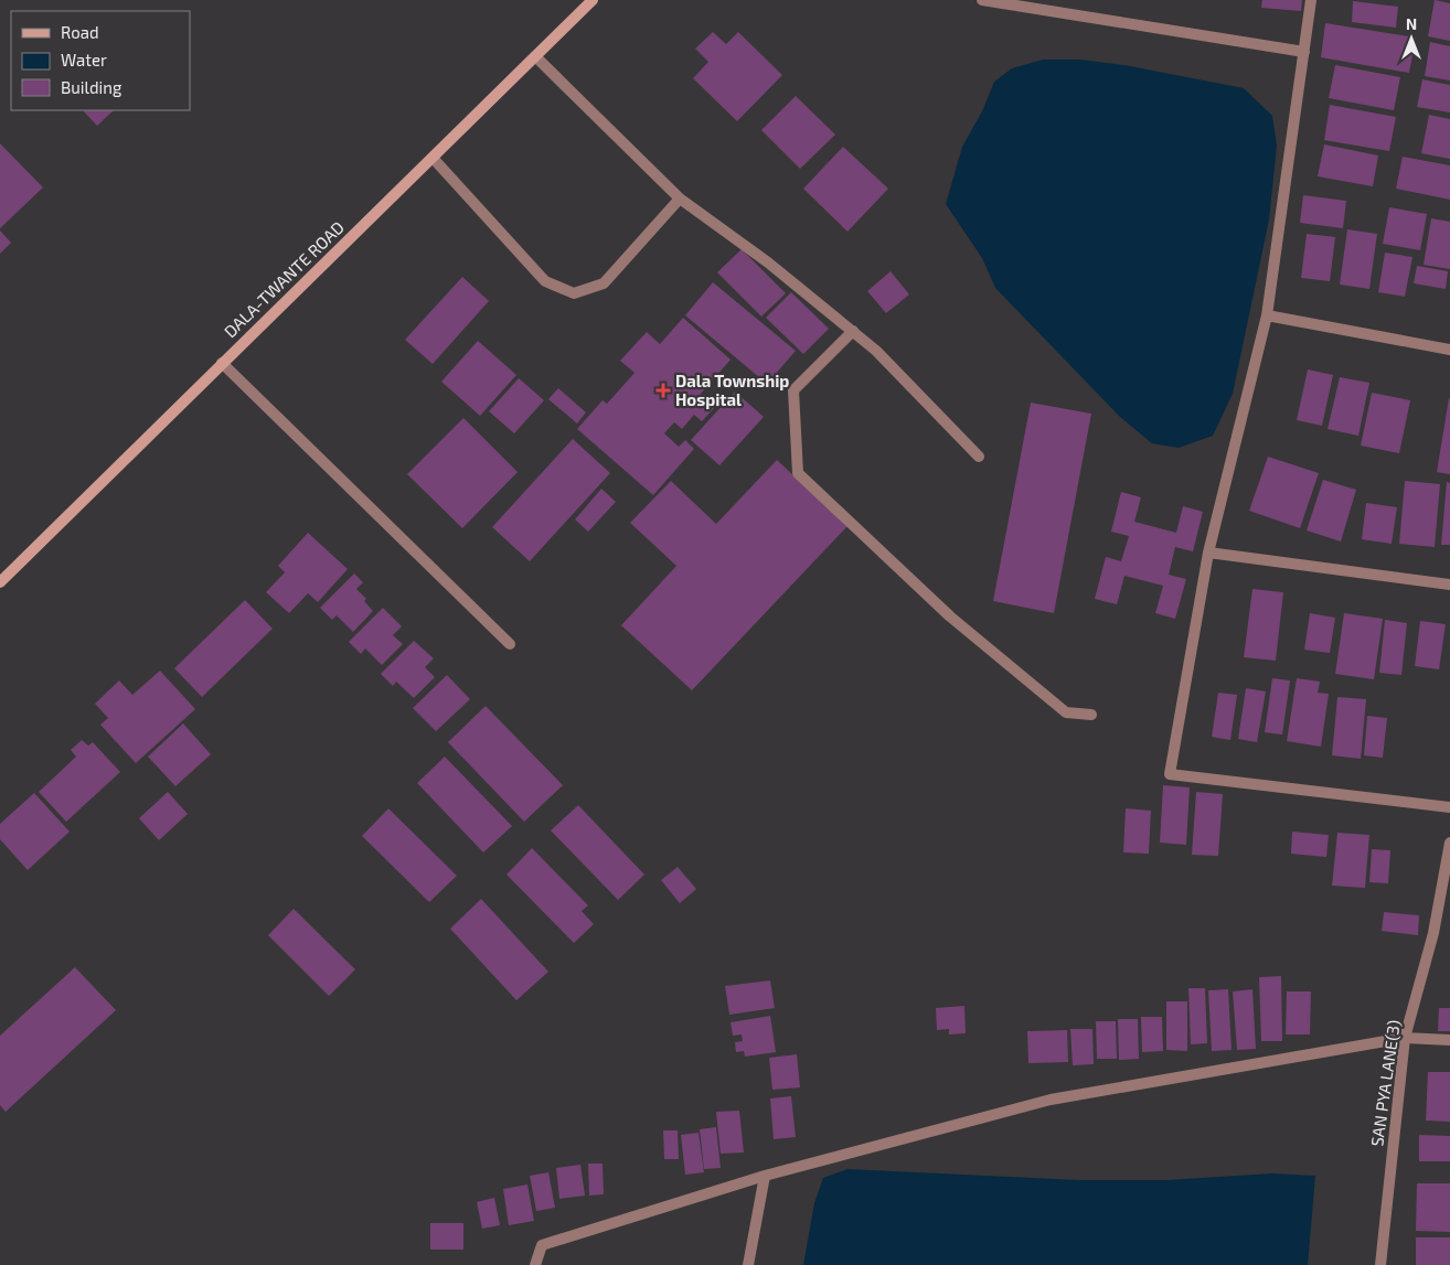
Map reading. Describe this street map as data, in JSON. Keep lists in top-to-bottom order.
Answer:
{
  "streets": {
    "main road": ["DALA-TWANTE ROAD"],
    "street": ["SAN PYA LANE(3)"]
  },
  "places": {
    "health": ["Dala Township Hospital"]
  },
  "legend": ["Road", "Water", "Building"],
  "north": "top"
}
